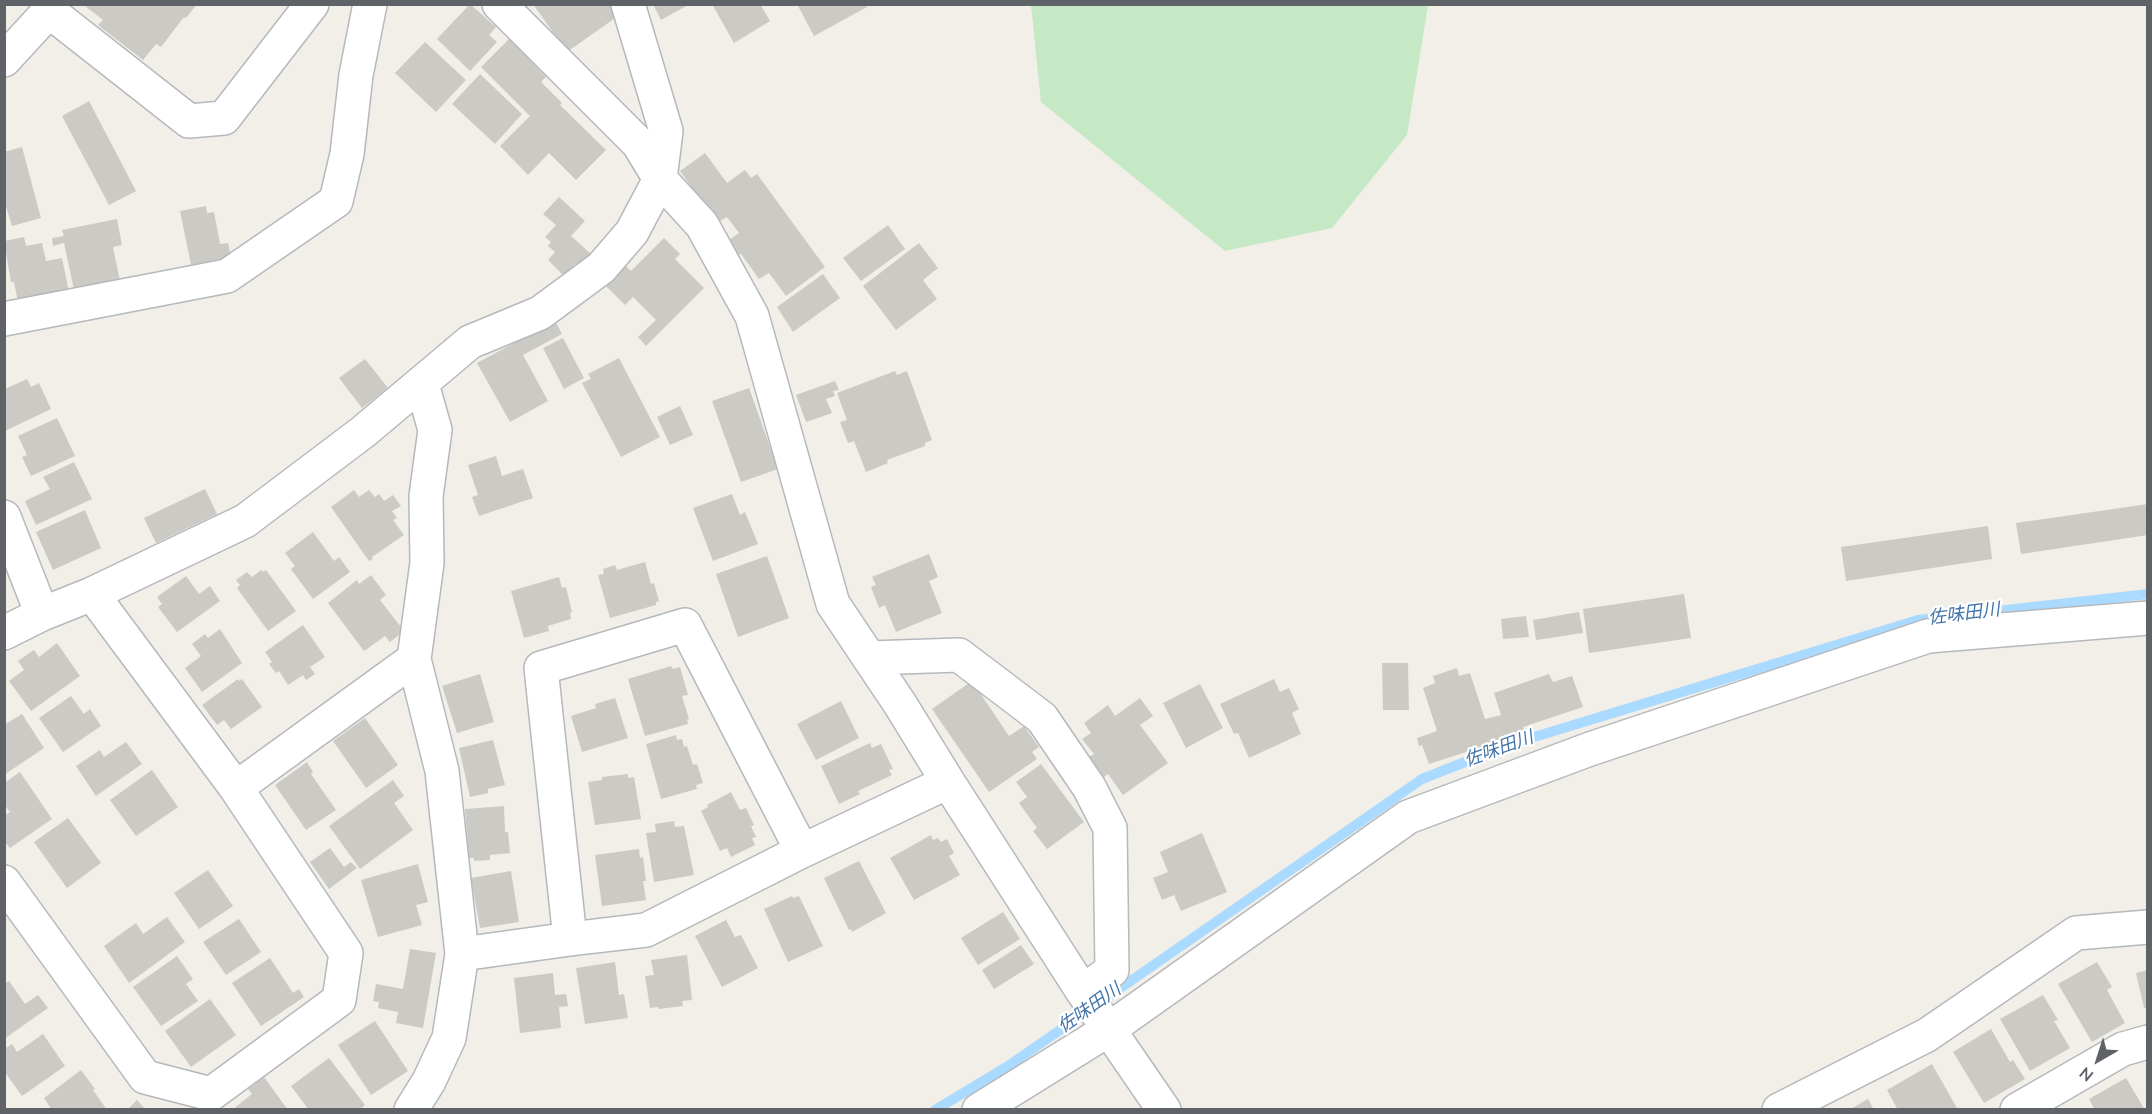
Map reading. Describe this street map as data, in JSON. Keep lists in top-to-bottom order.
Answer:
{
  "water": ["佐味田川"],
  "north": "bottom left"
}
